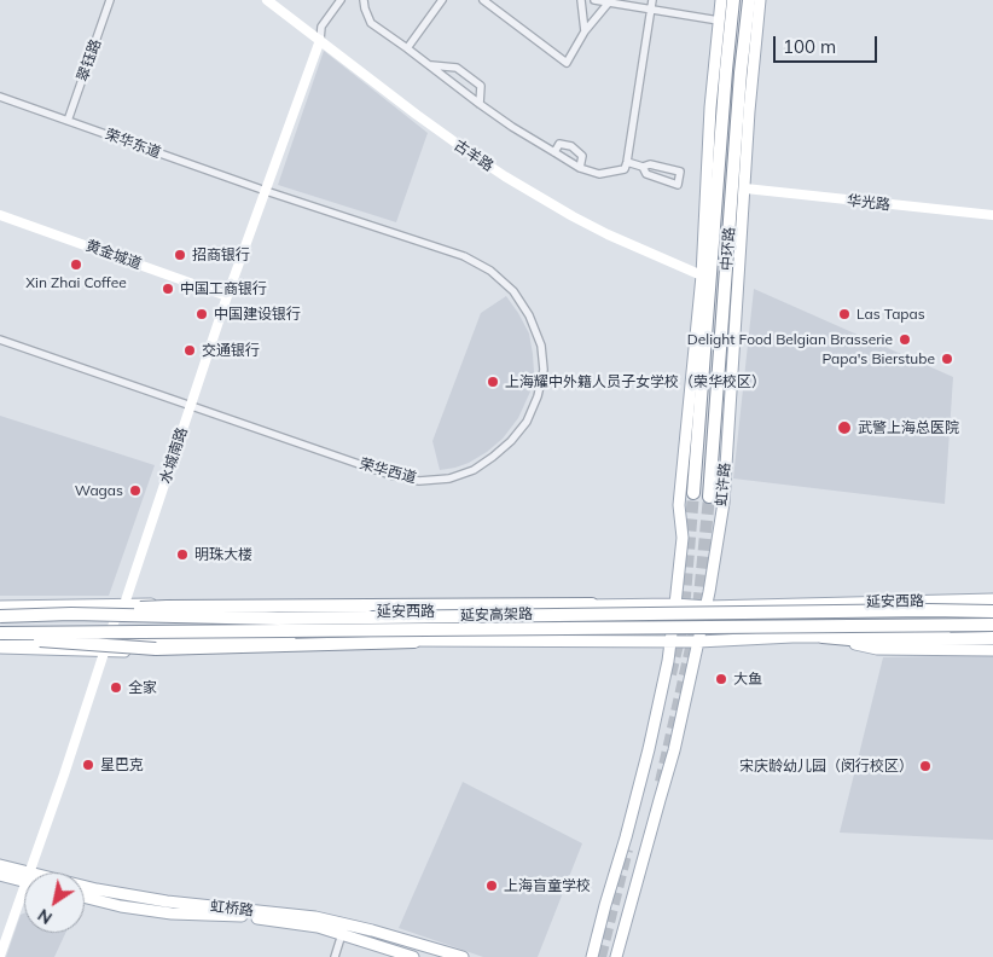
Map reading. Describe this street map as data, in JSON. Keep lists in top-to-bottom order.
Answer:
{
  "streets": {
    "highway": ["中环路", "延安高架路"],
    "main road": ["虹许路", "延安西路", "虹桥路"],
    "street": [
      "翠钰路",
      "荣华东道",
      "古羊路",
      "华光路",
      "黄金城道",
      "水城南路",
      "荣华西道"
    ]
  },
  "crossings": [
    ["翠钰路", "荣华东道"],
    ["荣华东道", "水城南路"],
    ["荣华东道", "荣华西道"],
    ["古羊路", "水城南路"],
    ["华光路", "虹许路"],
    ["黄金城道", "水城南路"],
    ["水城南路", "荣华西道"],
    ["水城南路", "延安西路"],
    ["虹许路", "延安西路"],
    ["延安西路", "延安高架路"]
  ],
  "places": [
    "招商银行",
    "Xin Zhai Coffee",
    "中国工商银行",
    "中国建设银行",
    "Las Tapas",
    "Delight Food Belgian Brasserie",
    "交通银行",
    "Papa's Bierstube",
    "上海耀中外籍人员子女学校（荣华校区）",
    "武警上海总医院",
    "Wagas",
    "明珠大楼",
    "大鱼",
    "全家",
    "星巴克",
    "宋庆龄幼儿园（闵行校区）",
    "上海盲童学校"
  ],
  "scale_bar": "100 m",
  "north": "bottom left"
}
